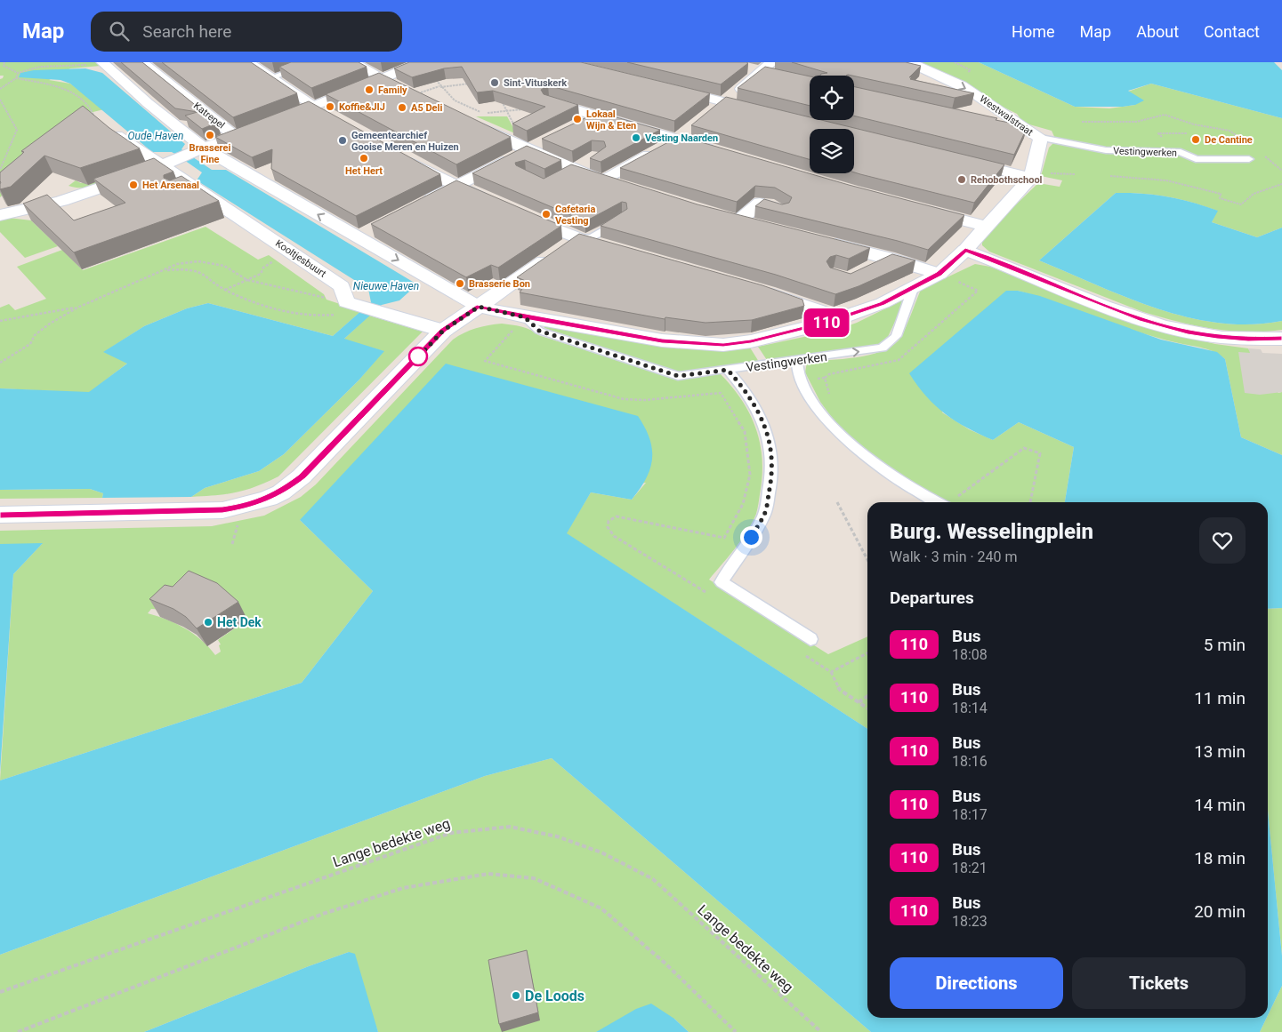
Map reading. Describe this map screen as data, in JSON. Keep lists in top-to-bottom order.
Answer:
{
  "streets": {
    "street": ["Katrepel", "Westwalstraat", "Kooltjesbuurt"],
    "lane": ["Vestingwerken"],
    "path": ["Lange bedekte weg"]
  },
  "crossings": [
    ["Westwalstraat", "Vestingwerken"]
  ],
  "water": ["Oude Haven", "Nieuwe Haven"],
  "places": [
    "Sint-Vituskerk",
    "Family",
    "Koffie&JIJ",
    "A5 Deli",
    "Lokaal Wijn & Eten",
    "Brasserei Fine",
    "Vesting Naarden",
    "De Cantine",
    "Gemeentearchief Gooise Meren en Huizen",
    "Het Hert",
    "Rehobothschool",
    "Het Arsenaal",
    "Cafetaria Vesting",
    "Brasserie Bon",
    "Het Dek",
    "De Loods"
  ],
  "lines": ["bus line 110"],
  "page": {
    "header": "Map",
    "search": "Search here",
    "nav": [
      "Home",
      "Map",
      "About",
      "Contact"
    ],
    "on_map": "110",
    "heading": [
      ["Burg. Wesselingplein", "Walk · 3 min · 240 m"],
      "Departures"
    ],
    "list": [
      {
        "mark": "110",
        "name": "Bus",
        "note": "18:08",
        "value": "5 min"
      },
      {
        "mark": "110",
        "name": "Bus",
        "note": "18:14",
        "value": "11 min"
      },
      {
        "mark": "110",
        "name": "Bus",
        "note": "18:16",
        "value": "13 min"
      },
      {
        "mark": "110",
        "name": "Bus",
        "note": "18:17",
        "value": "14 min"
      },
      {
        "mark": "110",
        "name": "Bus",
        "note": "18:21",
        "value": "18 min"
      },
      {
        "mark": "110",
        "name": "Bus",
        "note": "18:23",
        "value": "20 min"
      }
    ],
    "buttons": ["Directions", "Tickets"]
  }
}
